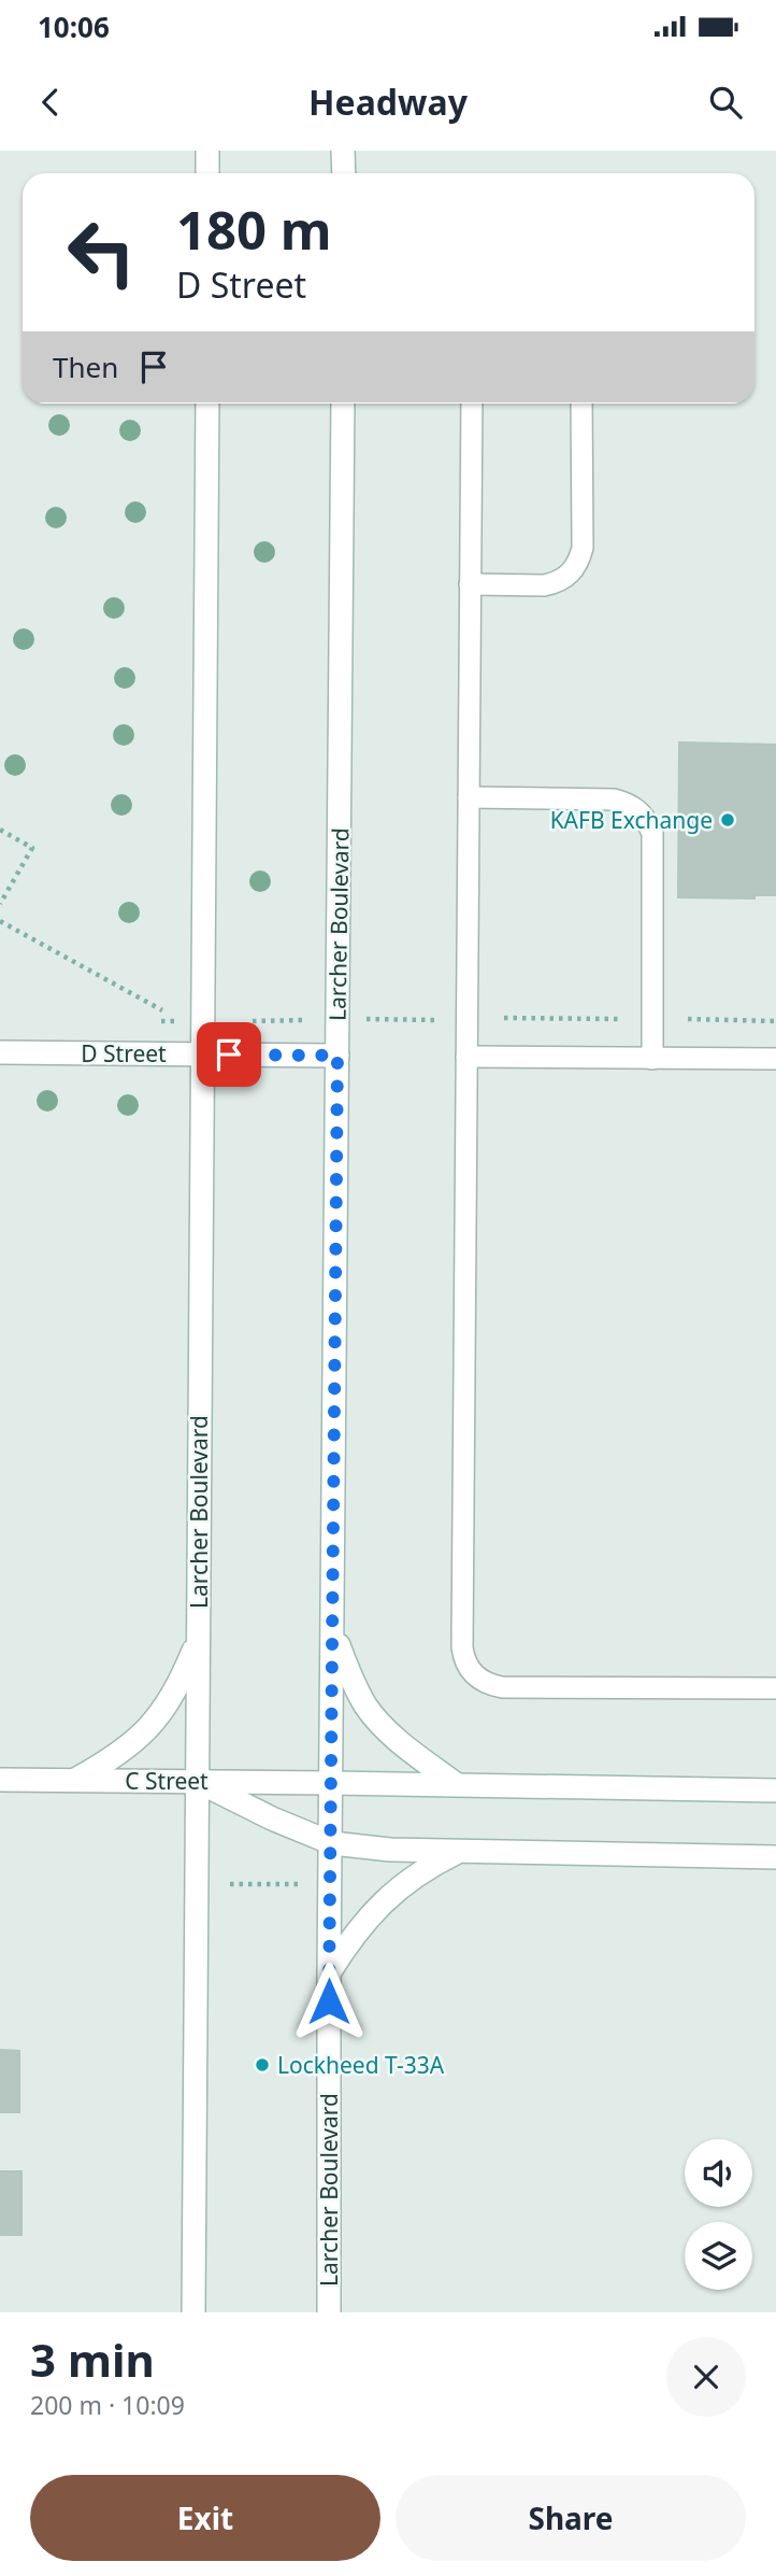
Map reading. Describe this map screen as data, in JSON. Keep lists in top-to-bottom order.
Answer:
{
  "streets": {
    "main road": ["Larcher Boulevard", "D Street", "C Street"]
  },
  "crossings": [
    ["Larcher Boulevard", "D Street"],
    ["Larcher Boulevard", "C Street"]
  ],
  "places": ["KAFB Exchange", "Lockheed T-33A"],
  "page": {
    "status": "10:06",
    "header": "Headway",
    "turn": ["180 m", "D Street"],
    "then": "Then",
    "heading": ["3 min", "200 m · 10:09"],
    "buttons": ["Exit", "Share"]
  }
}
